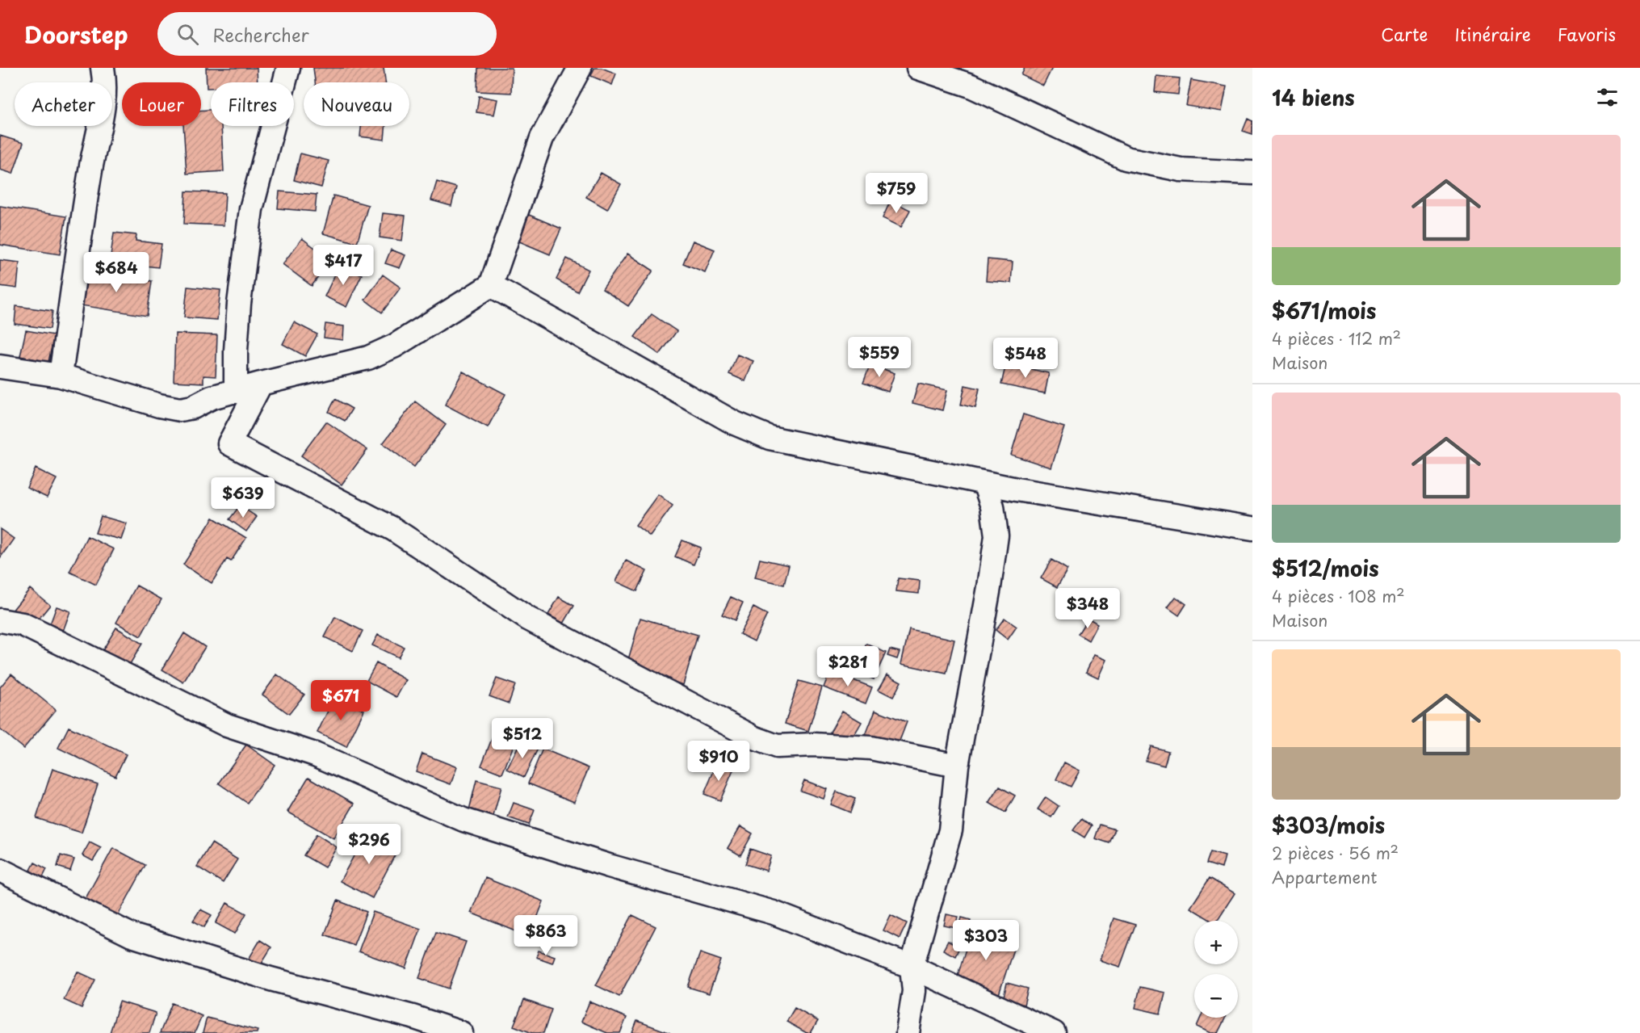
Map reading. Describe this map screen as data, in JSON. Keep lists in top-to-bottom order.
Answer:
{
  "page": {
    "header": "Doorstep",
    "search": "Rechercher",
    "nav": ["Carte", "Itinéraire", "Favoris"],
    "heading": "14 biens",
    "chip": [
      "Acheter",
      "Louer",
      "Filtres",
      "Nouveau"
    ],
    "list": [
      {
        "name": "$671/mois",
        "note": "4 pièces · 112 m² · Maison"
      },
      {
        "name": "$512/mois",
        "note": "4 pièces · 108 m² · Maison"
      },
      {
        "name": "$303/mois",
        "note": "2 pièces · 56 m² · Appartement"
      }
    ],
    "price": [
      "$759",
      "$417",
      "$684",
      "$559",
      "$548",
      "$639",
      "$348",
      "$281",
      "$671",
      "$512",
      "$910",
      "$296",
      "$863",
      "$303"
    ],
    "map_buttons": ["+", "−"]
  }
}
